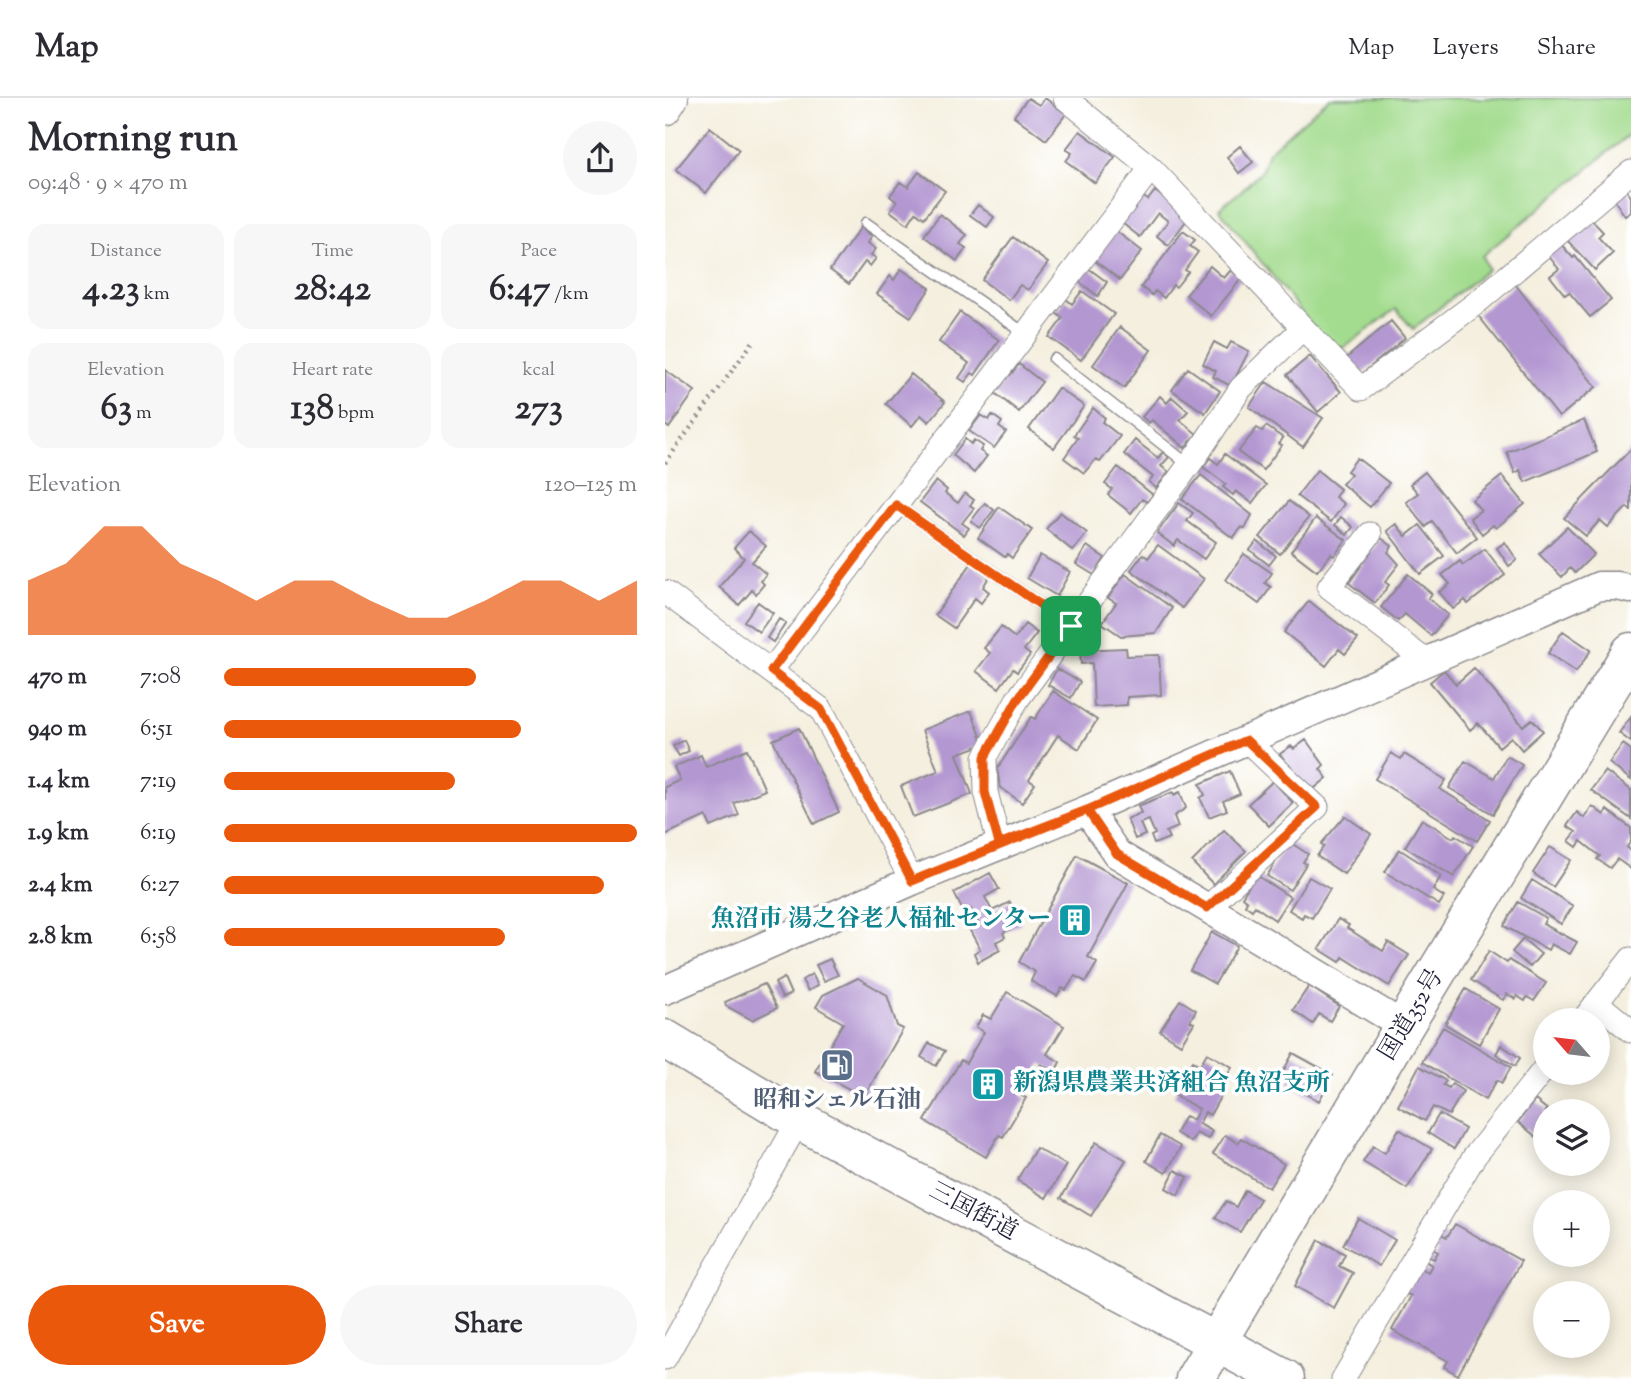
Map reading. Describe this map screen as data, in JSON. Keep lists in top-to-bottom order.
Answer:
{
  "streets": {
    "highway": ["国道352号", "三国街道"]
  },
  "crossings": [
    ["国道352号", "三国街道"]
  ],
  "places": {
    "building": ["魚沼市 湯之谷老人福祉センター", "新潟県農業共済組合 魚沼支所"],
    "fuel station": ["昭和シェル石油"]
  },
  "north": "top left",
  "page": {
    "header": "Map",
    "nav": ["Map", "Layers", "Share"],
    "heading": ["Morning run", "09:48 · 9 × 470 m"],
    "stats": [
      ["Distance", "4.23 km"],
      ["Time", "28:42"],
      ["Pace", "6:47 /km"],
      ["Elevation", "63 m"],
      ["Heart rate", "138 bpm"],
      ["kcal", "273"]
    ],
    "chart": ["Elevation", "120–125 m"],
    "list": [
      {
        "name": "470 m",
        "note": "7:08"
      },
      {
        "name": "940 m",
        "note": "6:51"
      },
      {
        "name": "1.4 km",
        "note": "7:19"
      },
      {
        "name": "1.9 km",
        "note": "6:19"
      },
      {
        "name": "2.4 km",
        "note": "6:27"
      },
      {
        "name": "2.8 km",
        "note": "6:58"
      }
    ],
    "map_buttons": ["+", "−"],
    "buttons": ["Save", "Share"]
  }
}
